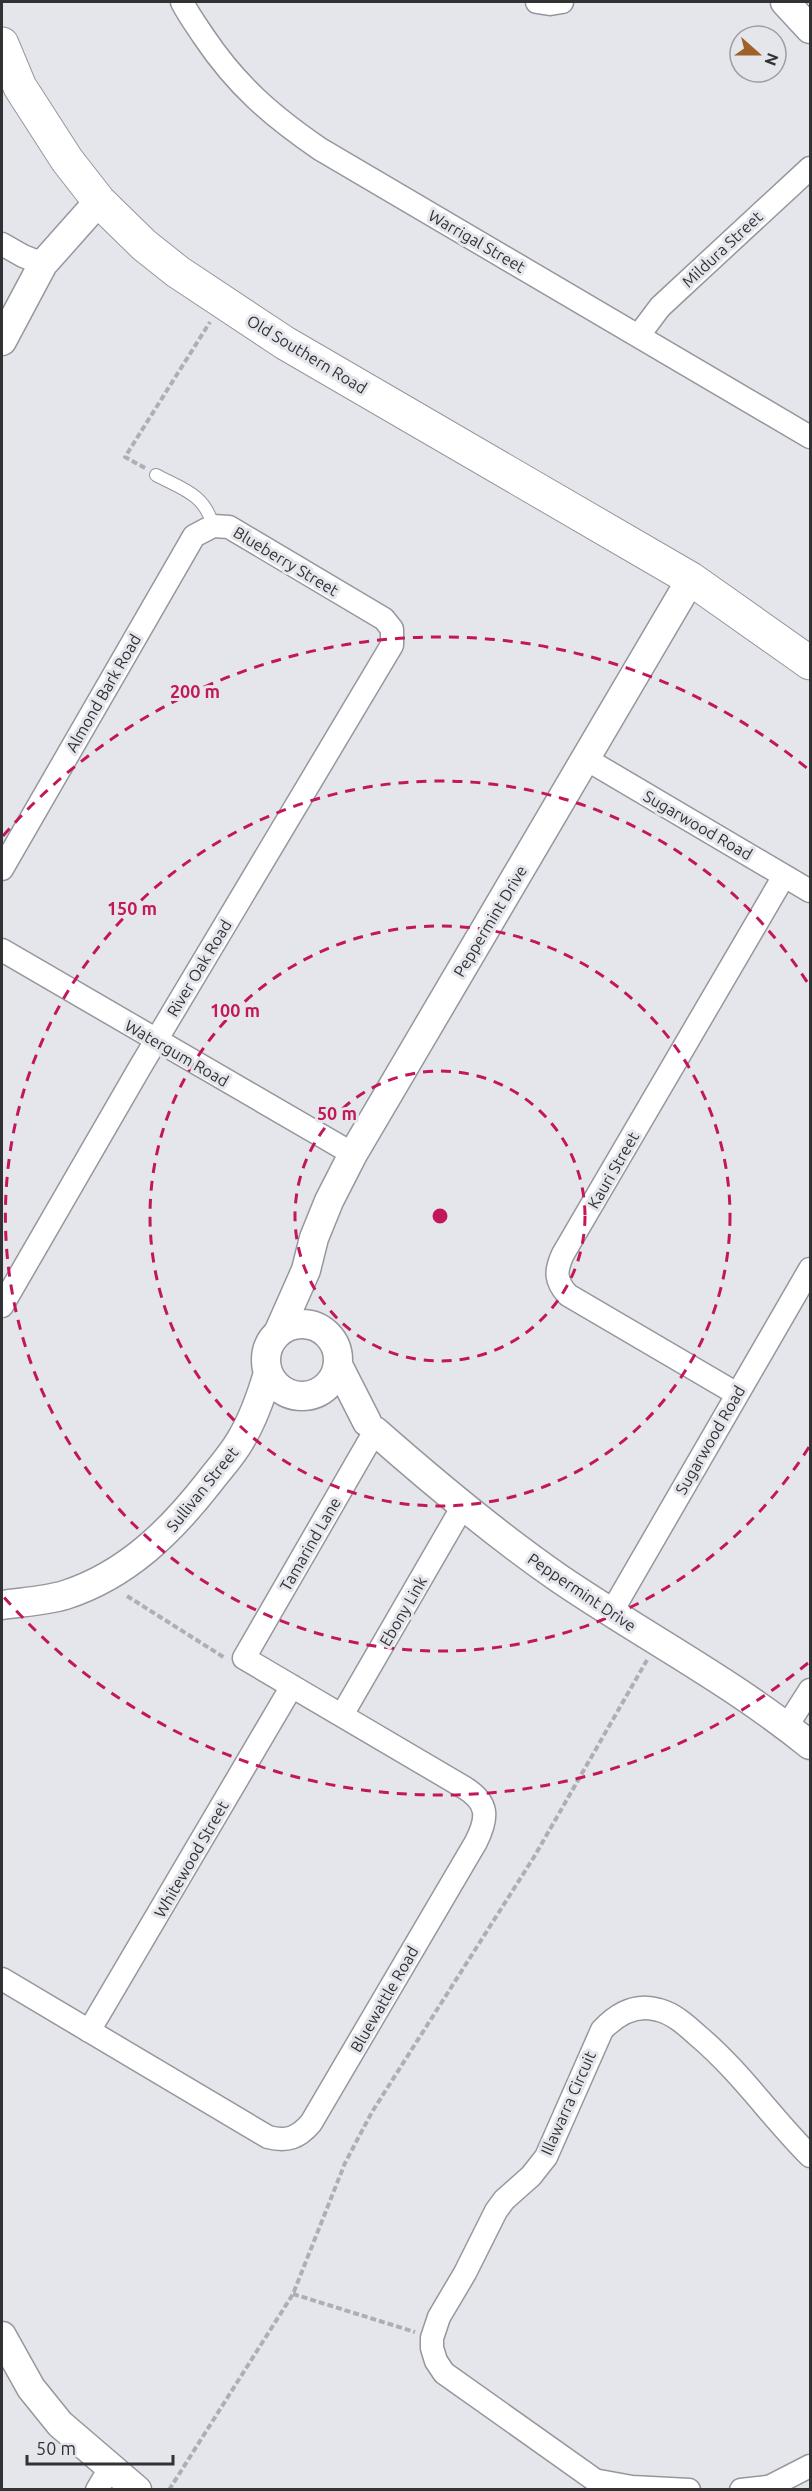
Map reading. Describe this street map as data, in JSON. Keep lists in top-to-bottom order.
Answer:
{
  "streets": {
    "main road": ["Old Southern Road"],
    "street": [
      "Warrigal Street",
      "Mildura Street",
      "Blueberry Street",
      "Almond Bark Road",
      "Sugarwood Road",
      "Peppermint Drive",
      "River Oak Road",
      "Watergum Road",
      "Kauri Street",
      "Sullivan Street",
      "Tamarind Lane",
      "Ebony Link",
      "Whitewood Street",
      "Bluewattle Road",
      "Illawarra Circuit"
    ]
  },
  "crossings": [
    ["Warrigal Street", "Mildura Street"],
    ["Old Southern Road", "Peppermint Drive"],
    ["Blueberry Street", "Almond Bark Road"],
    ["Blueberry Street", "River Oak Road"],
    ["Sugarwood Road", "Peppermint Drive"],
    ["Sugarwood Road", "Kauri Street"],
    ["Peppermint Drive", "Watergum Road"],
    ["Peppermint Drive", "Sullivan Street"],
    ["Peppermint Drive", "Tamarind Lane"],
    ["Peppermint Drive", "Ebony Link"],
    ["River Oak Road", "Watergum Road"],
    ["Tamarind Lane", "Bluewattle Road"],
    ["Ebony Link", "Bluewattle Road"],
    ["Whitewood Street", "Bluewattle Road"]
  ],
  "scale_bar": "50 m",
  "north": "right",
  "rings": [
    "200 m",
    "150 m",
    "100 m",
    "50 m"
  ]
}
